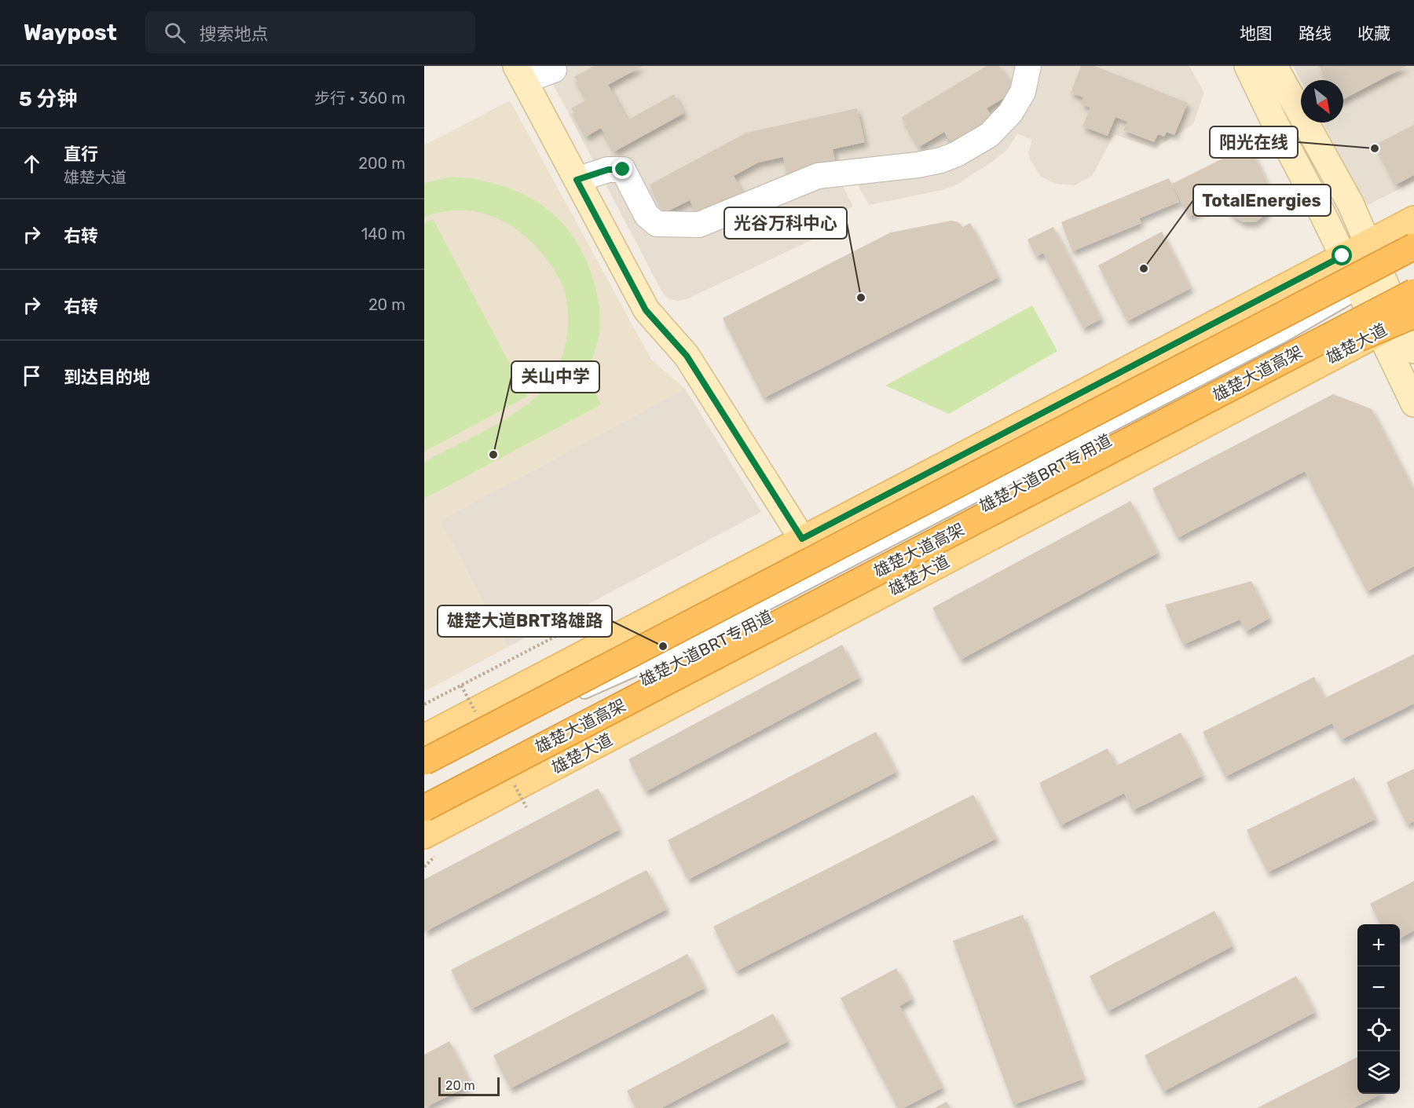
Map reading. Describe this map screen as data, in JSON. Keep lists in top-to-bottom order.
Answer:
{
  "streets": {
    "highway": ["雄楚大道高架"],
    "main road": ["雄楚大道"],
    "lane": ["雄楚大道BRT专用道"]
  },
  "crossings": [
    ["雄楚大道高架", "雄楚大道BRT专用道"]
  ],
  "places": [
    "阳光在线",
    "TotalEnergies",
    "光谷万科中心",
    "关山中学",
    "雄楚大道BRT珞雄路"
  ],
  "scale_bar": "20 m",
  "north": "bottom right",
  "page": {
    "header": "Waypost",
    "search": "搜索地点",
    "nav": ["地图", "路线", "收藏"],
    "heading": ["5 分钟", "步行 · 360 m"],
    "list": [
      ["直行", "雄楚大道", "200 m"],
      ["右转", "140 m"],
      ["右转", "20 m"],
      "到达目的地"
    ],
    "map_buttons": ["+", "−"],
    "scale": "20 m"
  }
}
